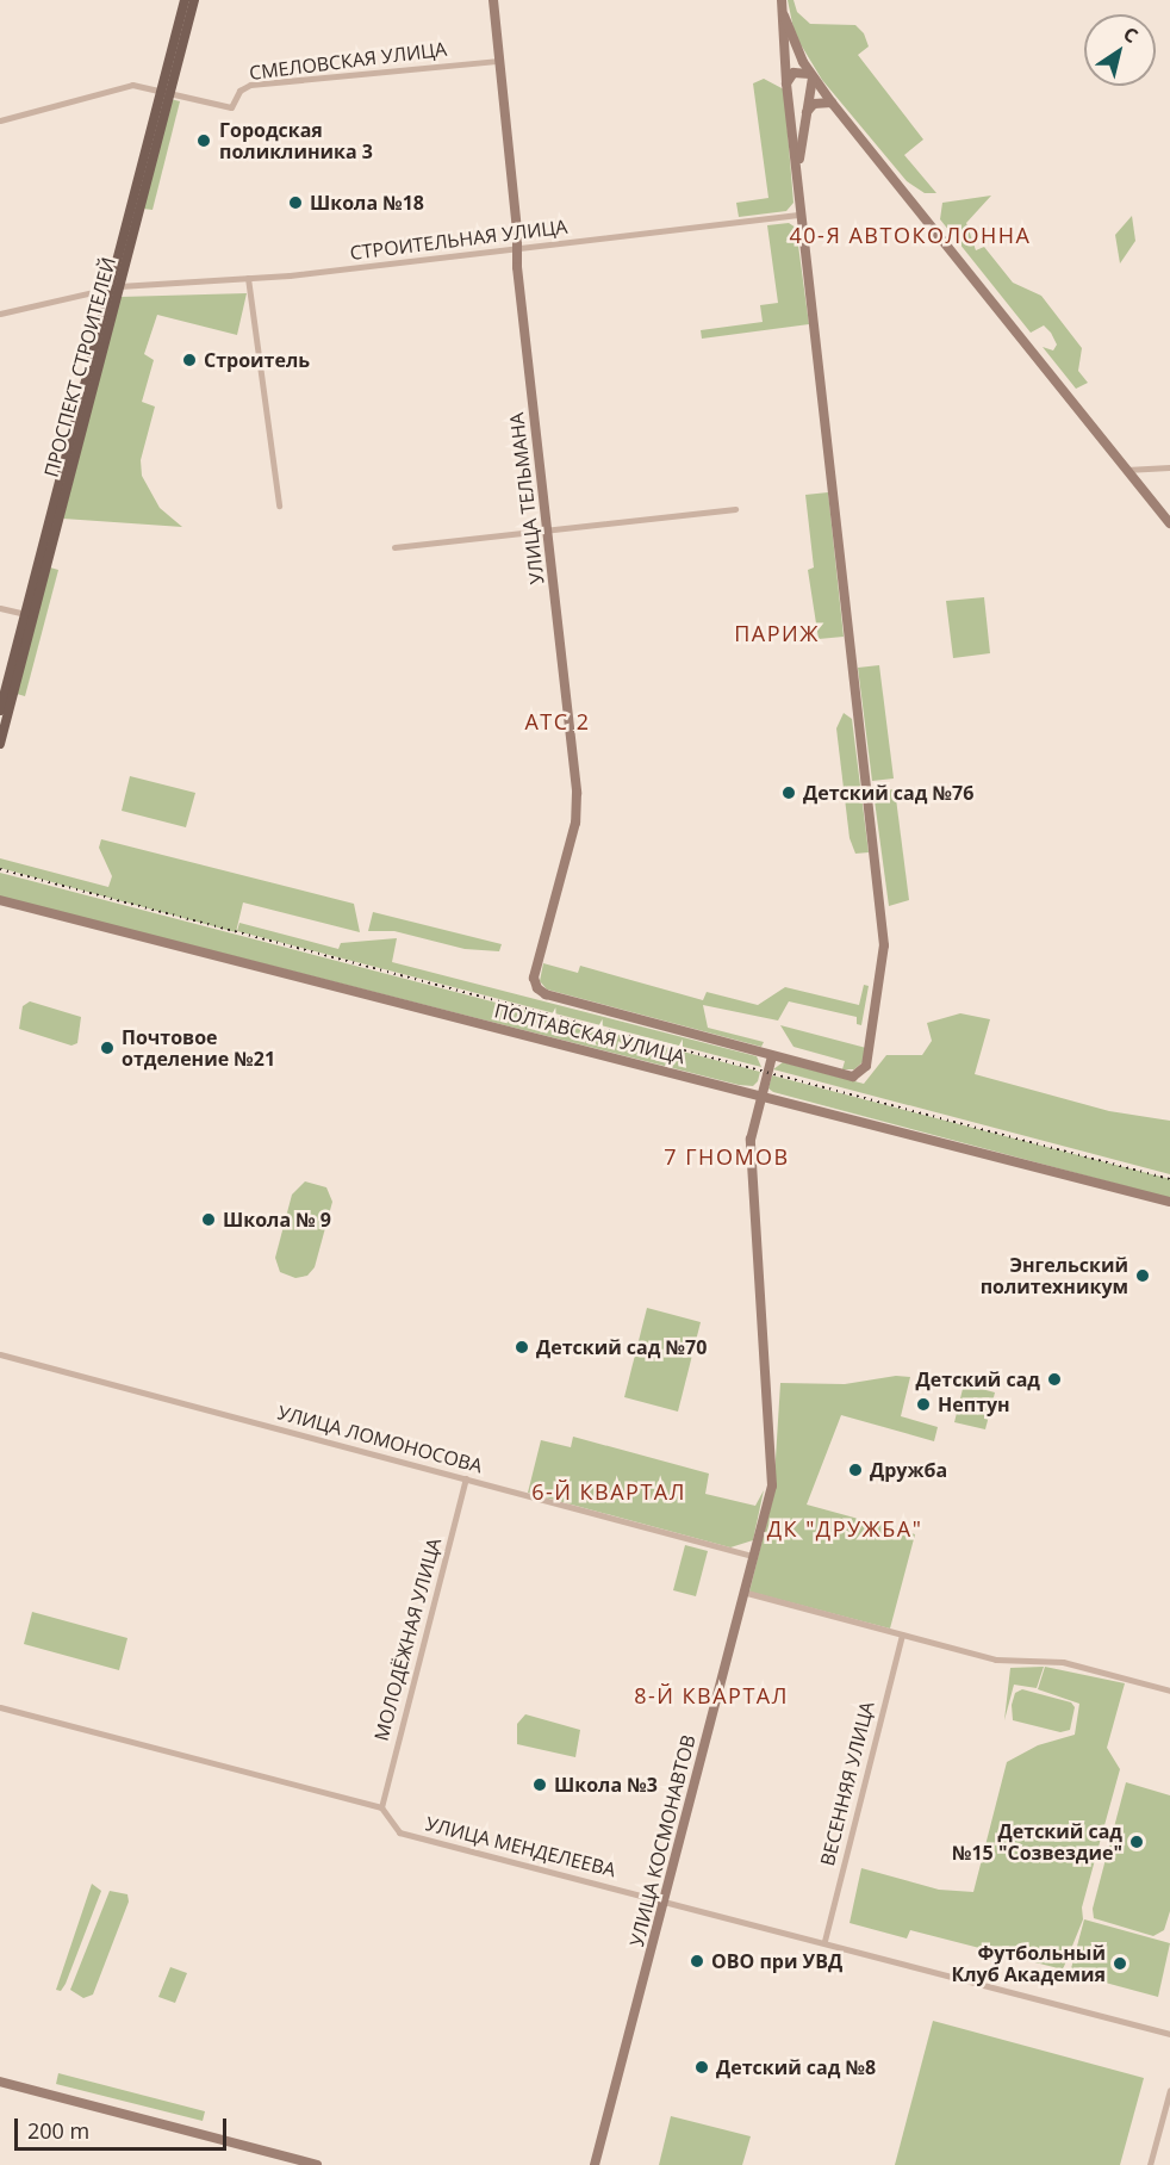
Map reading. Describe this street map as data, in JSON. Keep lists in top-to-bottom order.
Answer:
{
  "streets": {
    "main road": ["ПРОСПЕКТ СТРОИТЕЛЕЙ"],
    "street": [
      "СМЕЛОВСКАЯ УЛИЦА",
      "СТРОИТЕЛЬНАЯ УЛИЦА",
      "УЛИЦА ТЕЛЬМАНА",
      "ПОЛТАВСКАЯ УЛИЦА",
      "УЛИЦА ЛОМОНОСОВА",
      "МОЛОДЁЖНАЯ УЛИЦА",
      "ВЕСЕННЯЯ УЛИЦА",
      "УЛИЦА КОСМОНАВТОВ",
      "УЛИЦА МЕНДЕЛЕЕВА"
    ]
  },
  "crossings": [
    ["СМЕЛОВСКАЯ УЛИЦА", "ПРОСПЕКТ СТРОИТЕЛЕЙ"],
    ["СМЕЛОВСКАЯ УЛИЦА", "УЛИЦА ТЕЛЬМАНА"],
    ["СТРОИТЕЛЬНАЯ УЛИЦА", "ПРОСПЕКТ СТРОИТЕЛЕЙ"],
    ["СТРОИТЕЛЬНАЯ УЛИЦА", "УЛИЦА ТЕЛЬМАНА"],
    ["СТРОИТЕЛЬНАЯ УЛИЦА", "ПОЛТАВСКАЯ УЛИЦА"],
    ["УЛИЦА ТЕЛЬМАНА", "ПОЛТАВСКАЯ УЛИЦА"],
    ["ПОЛТАВСКАЯ УЛИЦА", "УЛИЦА КОСМОНАВТОВ"],
    ["УЛИЦА ЛОМОНОСОВА", "МОЛОДЁЖНАЯ УЛИЦА"],
    ["УЛИЦА ЛОМОНОСОВА", "УЛИЦА КОСМОНАВТОВ"],
    ["МОЛОДЁЖНАЯ УЛИЦА", "УЛИЦА МЕНДЕЛЕЕВА"],
    ["ВЕСЕННЯЯ УЛИЦА", "УЛИЦА МЕНДЕЛЕЕВА"],
    ["УЛИЦА КОСМОНАВТОВ", "УЛИЦА МЕНДЕЛЕЕВА"]
  ],
  "districts": [
    "40-Я АВТОКОЛОННА",
    "ПАРИЖ",
    "АТС 2",
    "7 ГНОМОВ",
    "6-Й КВАРТАЛ",
    "ДК \"ДРУЖБА\"",
    "8-Й КВАРТАЛ"
  ],
  "places": [
    "Городская поликлиника 3",
    "Школа №18",
    "Строитель",
    "Детский сад №76",
    "Почтовое отделение №21",
    "Школа № 9",
    "Энгельский политехникум",
    "Детский сад №70",
    "Детский сад",
    "Нептун",
    "Дружба",
    "Школа №3",
    "Детский сад №15 \"Созвездие\"",
    "ОВО при УВД",
    "Футбольный Клуб Академия",
    "Детский сад №8"
  ],
  "scale_bar": "200 m",
  "north": "top right"
}
